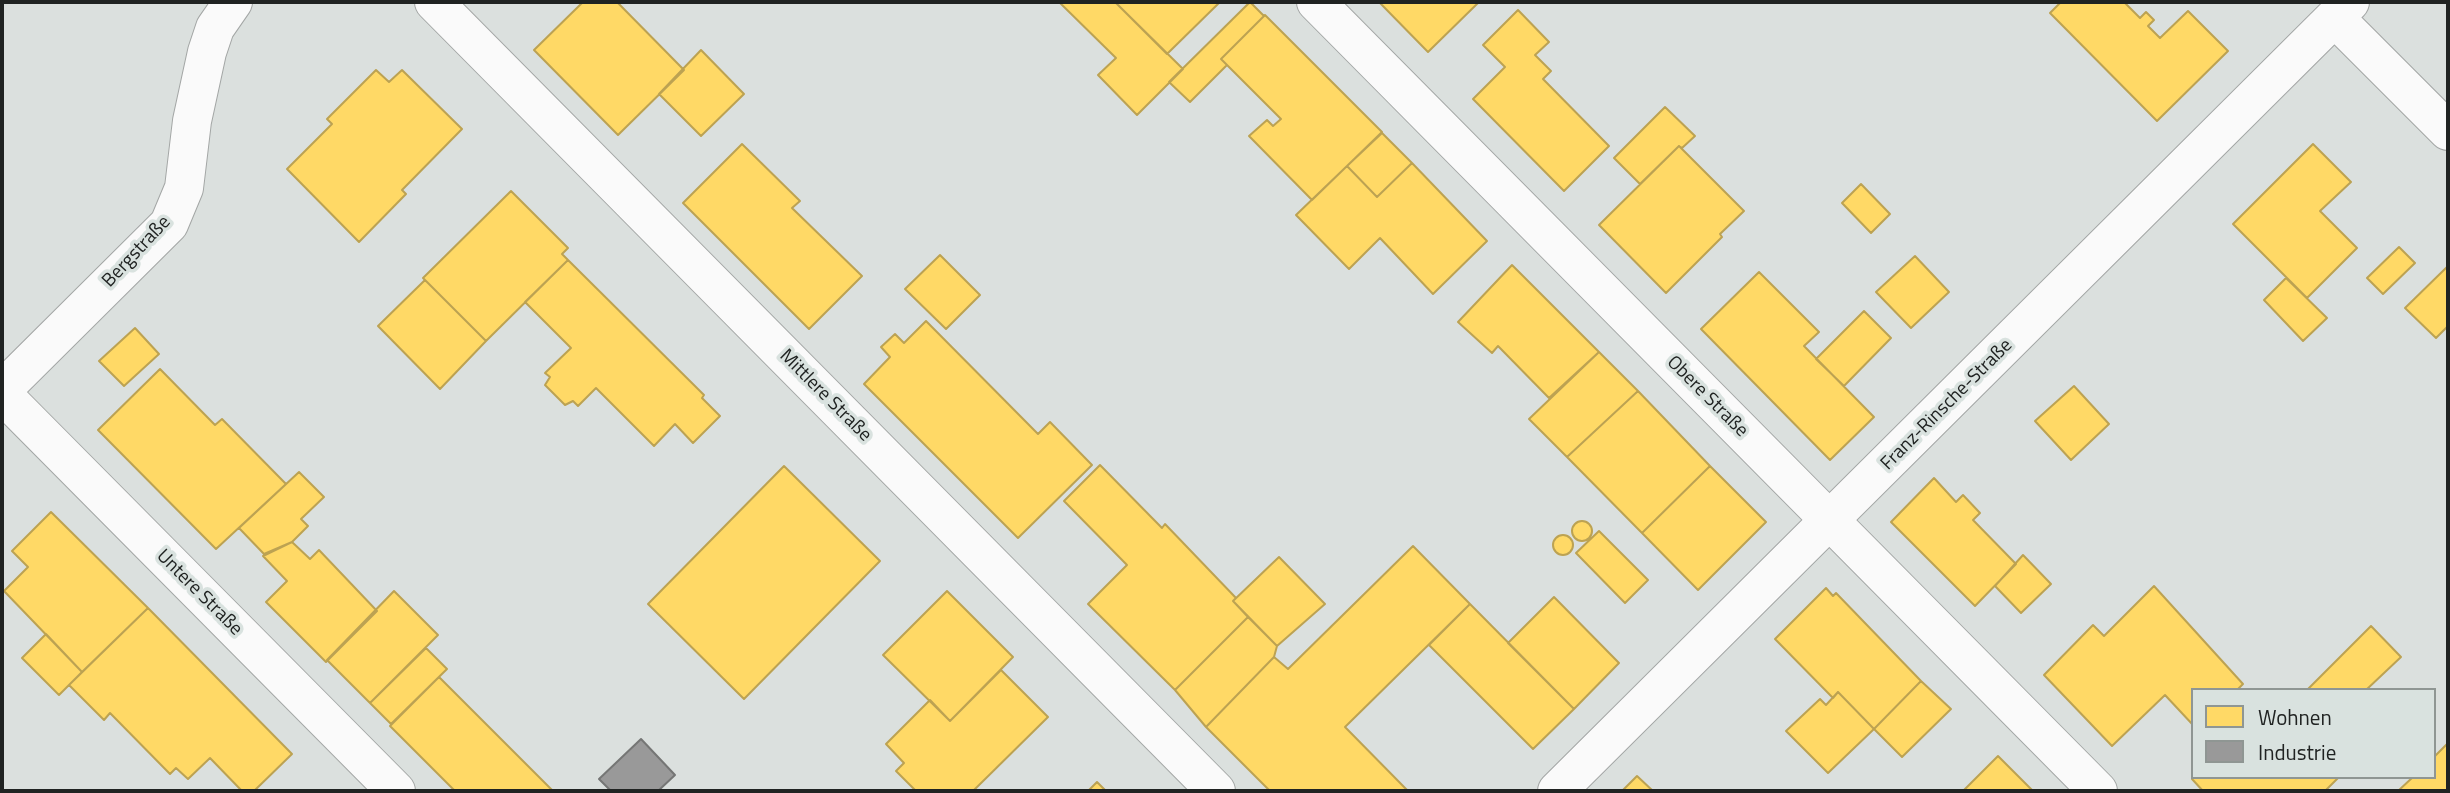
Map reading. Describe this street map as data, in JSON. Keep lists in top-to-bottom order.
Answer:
{
  "streets": {
    "street": [
      "Bergstraße",
      "Mittlere Straße",
      "Obere Straße",
      "Franz-Rinsche-Straße",
      "Untere Straße"
    ]
  },
  "crossings": [
    ["Bergstraße", "Untere Straße"],
    ["Obere Straße", "Franz-Rinsche-Straße"]
  ],
  "legend": ["Wohnen", "Industrie"]
}
